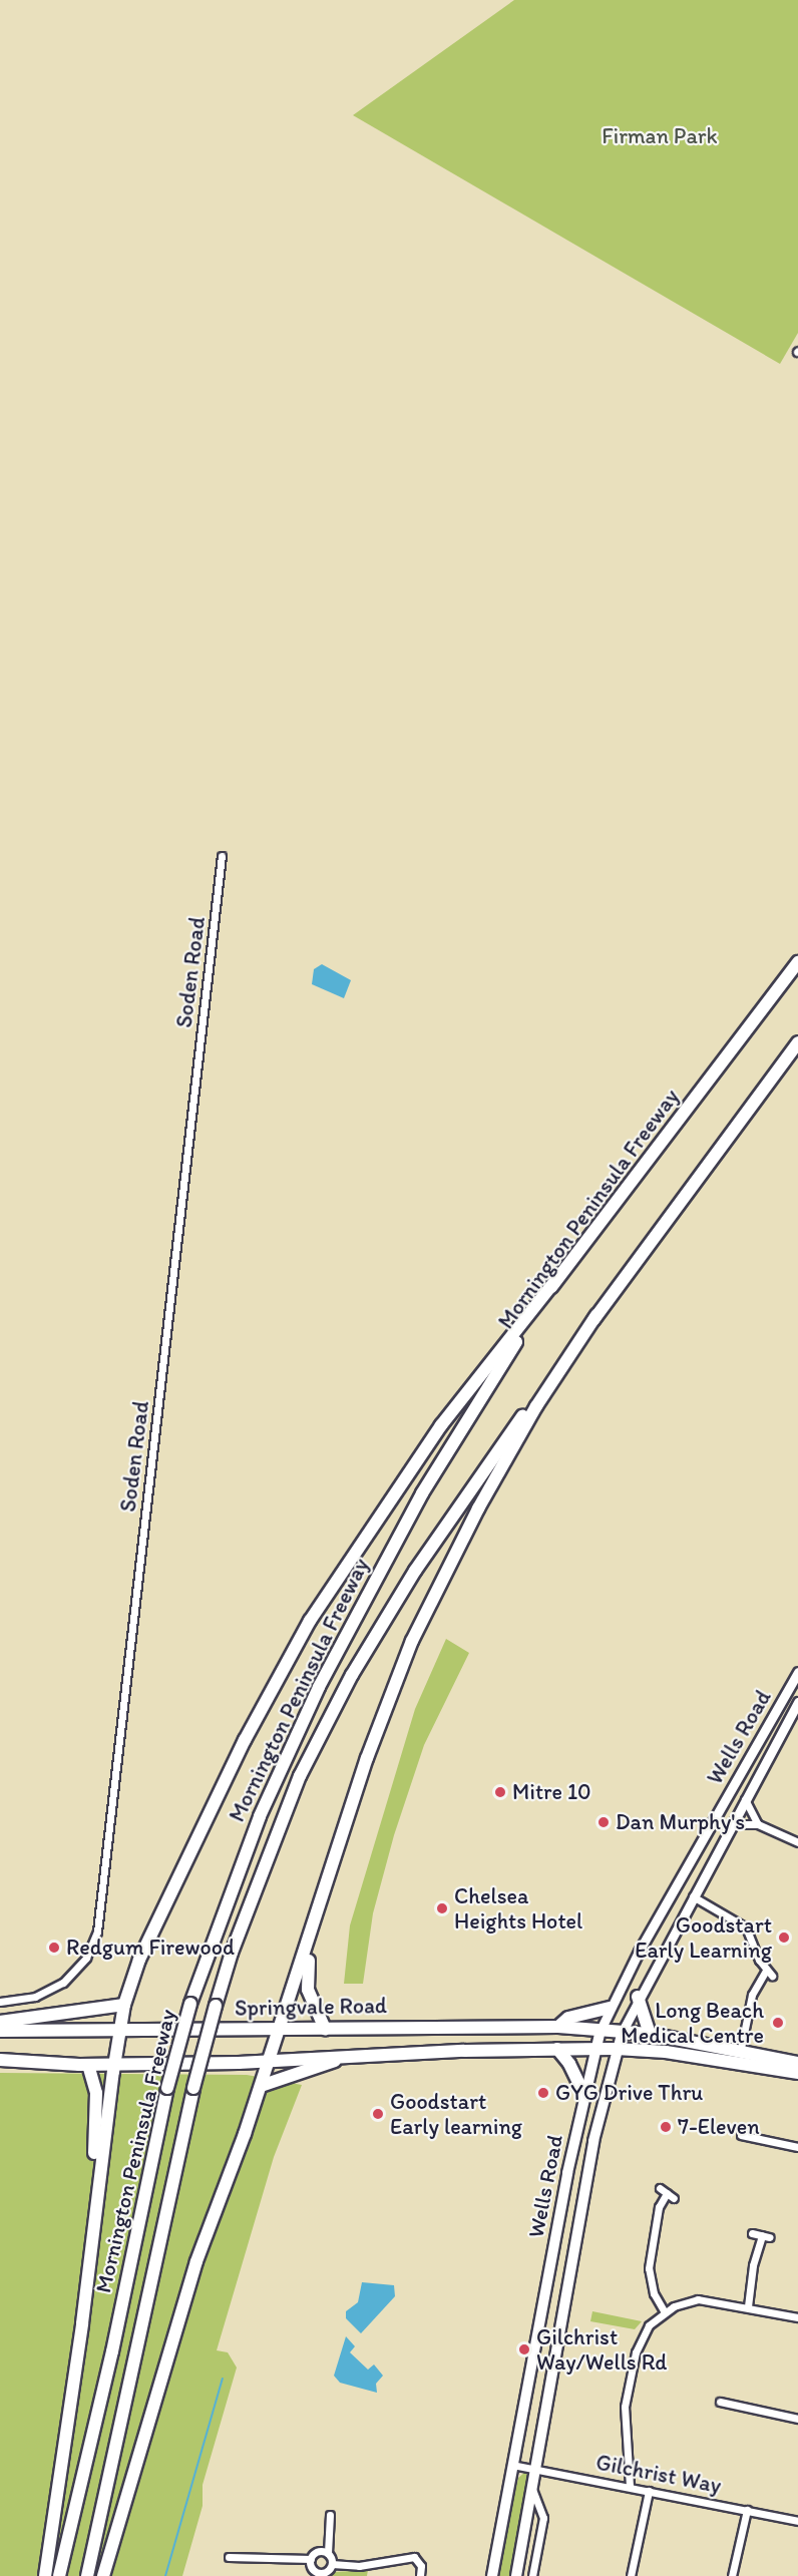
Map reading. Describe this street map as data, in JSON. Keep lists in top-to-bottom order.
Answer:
{
  "streets": {
    "highway": ["Mornington Peninsula Freeway", "Springvale Road"],
    "main road": ["Wells Road"],
    "street": ["Soden Road", "Gilchrist Way"]
  },
  "crossings": [
    ["Wells Road", "Springvale Road"],
    ["Wells Road", "Gilchrist Way"]
  ],
  "parks": ["Firman Park"],
  "places": [
    "Mitre 10",
    "Dan Murphy's",
    "Chelsea Heights Hotel",
    "Goodstart Early Learning",
    "Redgum Firewood",
    "Long Beach Medical Centre",
    "GYG Drive Thru",
    "Goodstart Early learning",
    "7-Eleven",
    "Gilchrist Way/Wells Rd"
  ]
}
